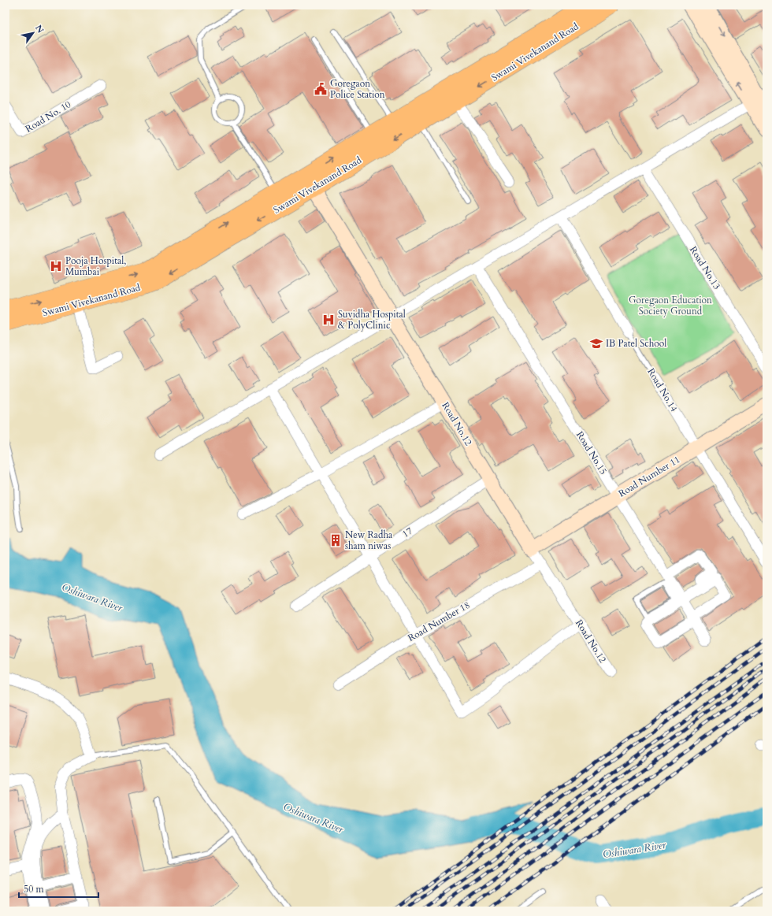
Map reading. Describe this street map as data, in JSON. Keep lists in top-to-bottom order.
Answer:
{
  "streets": {
    "main road": ["Swami Vivekanand Road"],
    "street": [
      "Road No. 10",
      "Road No.13",
      "Road No.14",
      "Road No.12",
      "Road No.15",
      "Road Number 11",
      "17",
      "Road Number 18"
    ]
  },
  "crossings": [
    ["Swami Vivekanand Road", "Road No.12"],
    ["Road No.14", "Road Number 11"],
    ["Road No.12", "Road Number 11"],
    ["Road No.12", "17"],
    ["Road No.12", "Road Number 18"],
    ["Road No.15", "Road Number 11"]
  ],
  "water": ["Oshiwara River"],
  "parks": ["Goregaon Education Society Ground"],
  "places": {
    "public building": ["Goregaon Police Station"],
    "hospital": ["Pooja Hospital, Mumbai", "Suvidha Hospital & PolyClinic"],
    "school or university": ["IB Patel School"],
    "building": ["New Radha sham niwas"]
  },
  "scale_bar": "50 m",
  "north": "top right"
}
